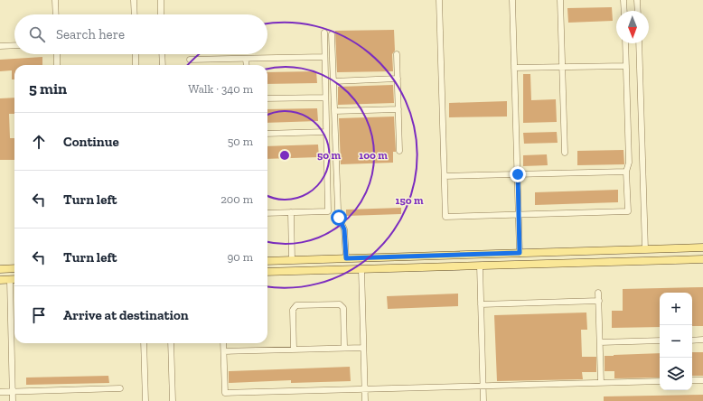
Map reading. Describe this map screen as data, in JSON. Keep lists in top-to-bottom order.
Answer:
{
  "north": "bottom",
  "page": {
    "search": "Search here",
    "heading": ["5 min", "Walk · 340 m"],
    "list": [
      ["Continue", "50 m"],
      ["Turn left", "200 m"],
      ["Turn left", "90 m"],
      "Arrive at destination"
    ],
    "map_buttons": ["+", "−"]
  },
  "rings": ["50 m", "100 m", "150 m"]
}
